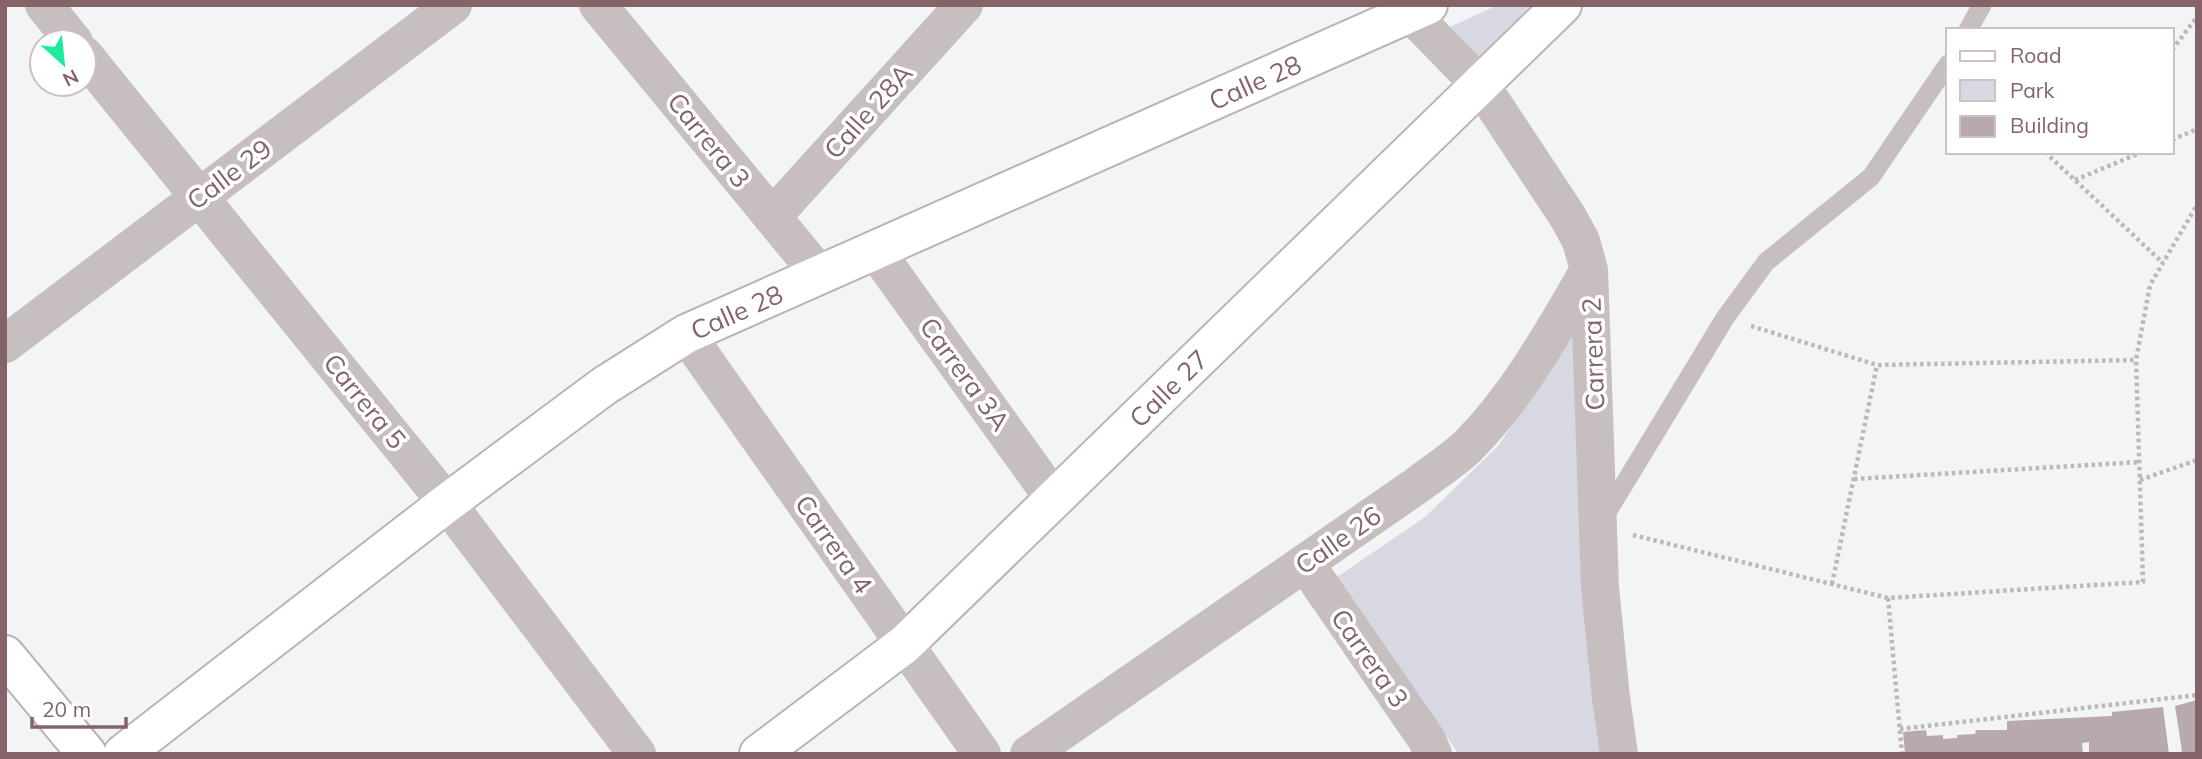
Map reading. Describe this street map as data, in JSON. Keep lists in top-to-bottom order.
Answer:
{
  "streets": {
    "street": [
      "Calle 28",
      "Calle 28A",
      "Carrera 3",
      "Calle 29",
      "Carrera 2",
      "Carrera 3A",
      "Calle 27",
      "Carrera 5",
      "Calle 26",
      "Carrera 4"
    ]
  },
  "crossings": [
    ["Calle 28", "Carrera 3"],
    ["Calle 28", "Carrera 2"],
    ["Calle 28", "Carrera 3A"],
    ["Calle 28", "Carrera 5"],
    ["Calle 28", "Carrera 4"],
    ["Calle 28A", "Carrera 3"],
    ["Carrera 3", "Calle 26"],
    ["Calle 29", "Carrera 5"],
    ["Carrera 2", "Calle 27"],
    ["Carrera 2", "Calle 26"],
    ["Carrera 3A", "Calle 27"],
    ["Calle 27", "Carrera 4"]
  ],
  "legend": ["Road", "Park", "Building"],
  "scale_bar": "20 m",
  "north": "bottom right"
}
